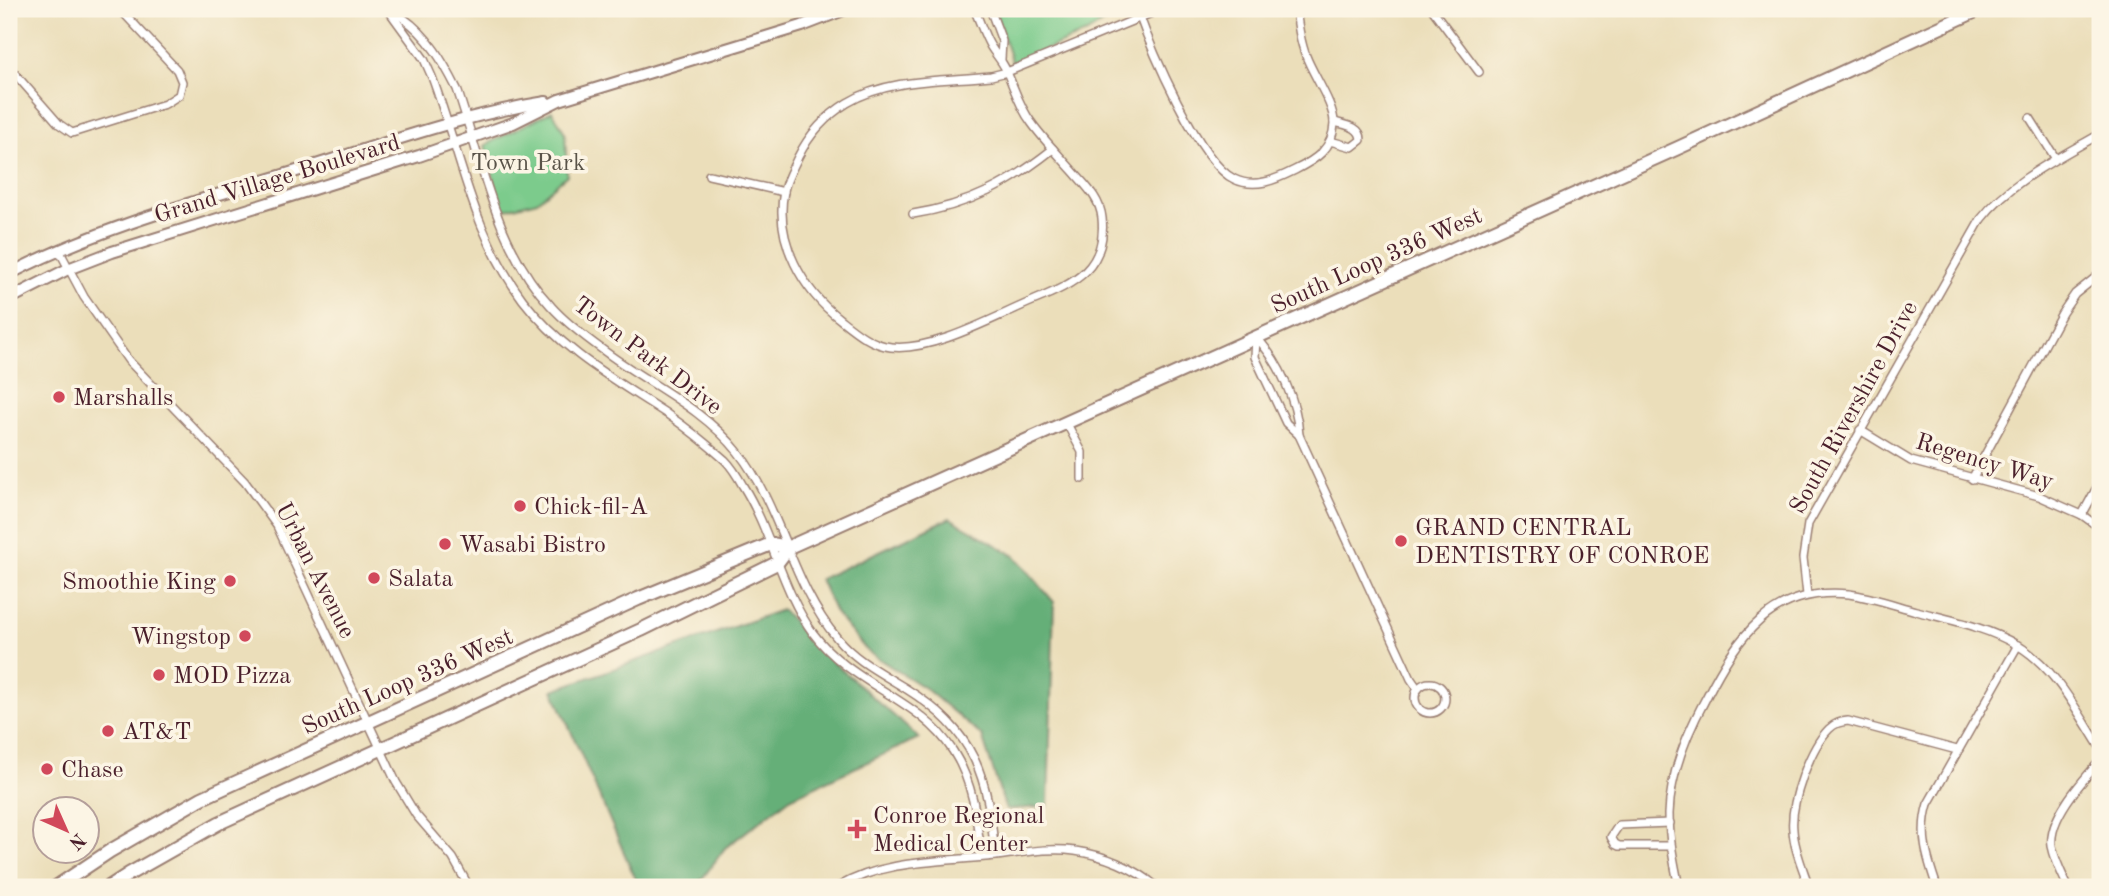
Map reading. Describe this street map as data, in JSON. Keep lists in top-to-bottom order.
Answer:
{
  "streets": {
    "main road": ["South Loop 336 West"],
    "street": [
      "Grand Village Boulevard",
      "Town Park Drive",
      "South Rivershire Drive",
      "Regency Way",
      "Urban Avenue"
    ]
  },
  "crossings": [
    ["Grand Village Boulevard", "Town Park Drive"],
    ["Grand Village Boulevard", "Urban Avenue"],
    ["South Loop 336 West", "Town Park Drive"],
    ["South Loop 336 West", "Urban Avenue"],
    ["South Rivershire Drive", "Regency Way"]
  ],
  "parks": ["Town Park"],
  "places": {
    "other": [
      "Marshalls",
      "Chick-fil-A",
      "GRAND CENTRAL DENTISTRY OF CONROE",
      "Wasabi Bistro",
      "Salata",
      "Smoothie King",
      "Wingstop",
      "MOD Pizza",
      "AT&T",
      "Chase"
    ],
    "health": ["Conroe Regional Medical Center"]
  },
  "north": "bottom right"
}
